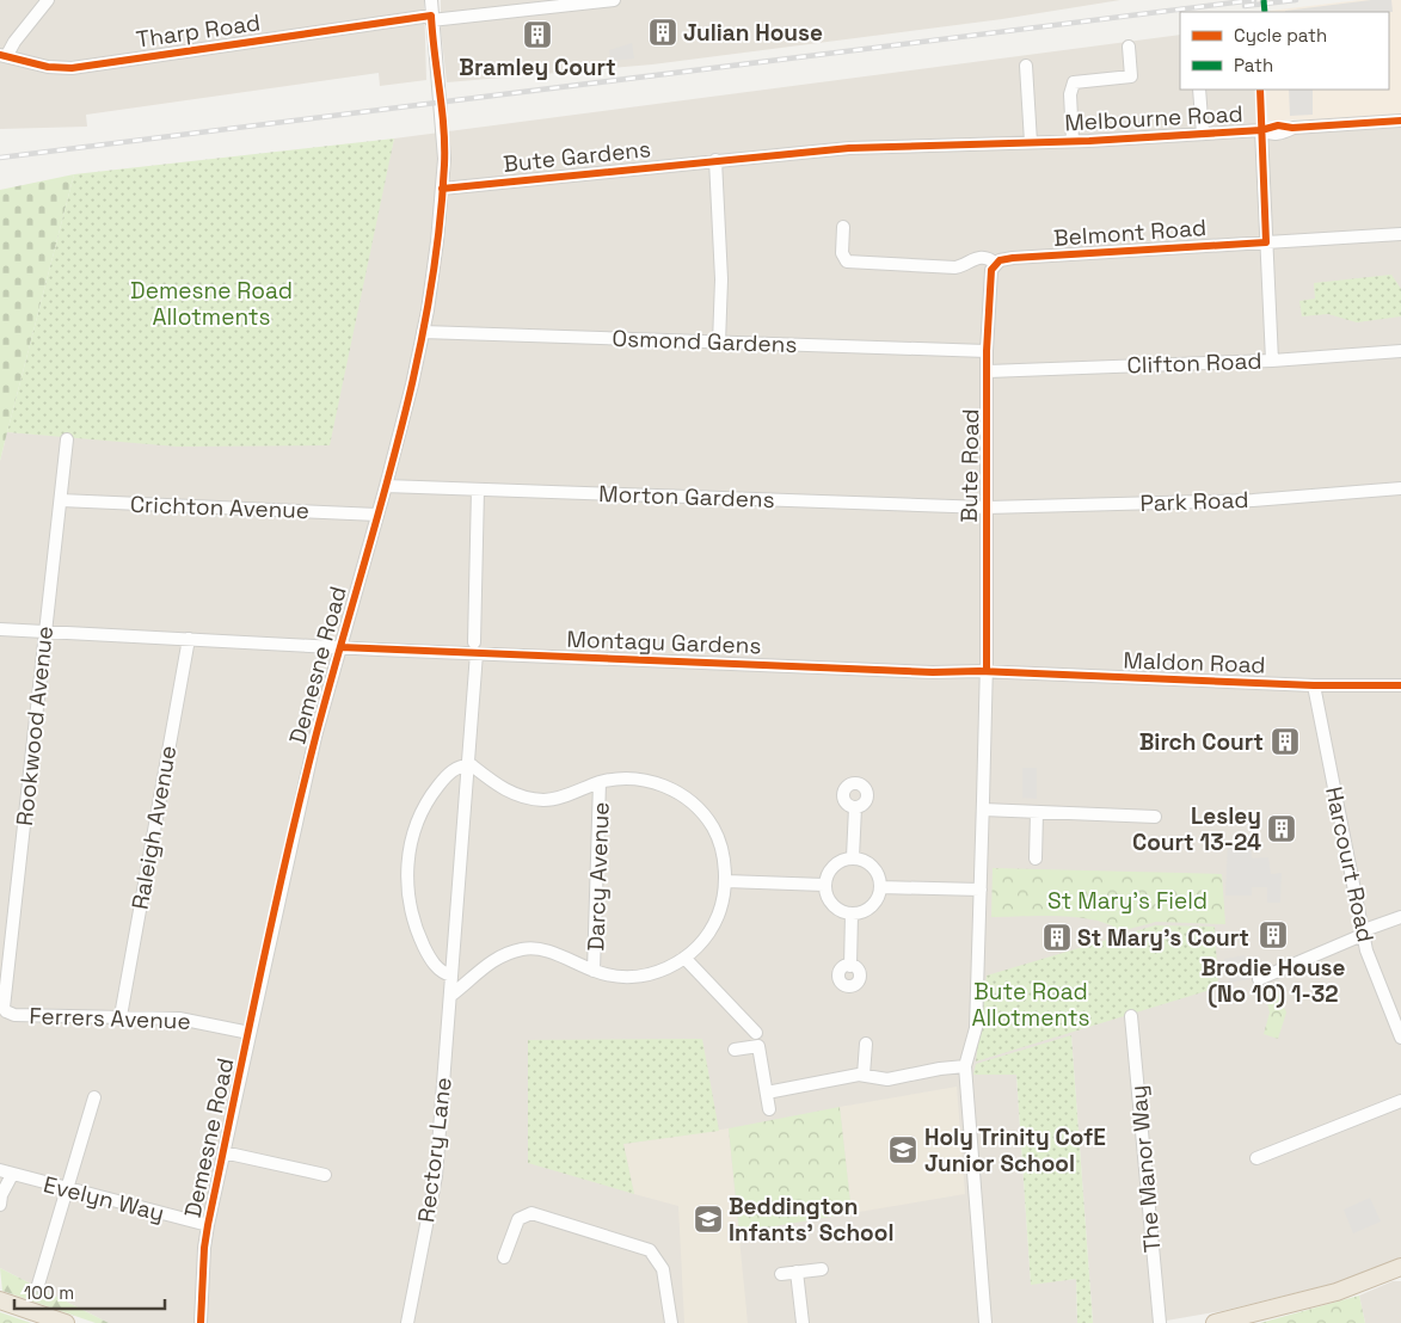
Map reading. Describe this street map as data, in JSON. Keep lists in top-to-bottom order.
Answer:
{
  "streets": {
    "street": [
      "Tharp Road",
      "Melbourne Road",
      "Bute Gardens",
      "Belmont Road",
      "Osmond Gardens",
      "Clifton Road",
      "Bute Road",
      "Morton Gardens",
      "Park Road",
      "Crichton Avenue",
      "Montagu Gardens",
      "Maldon Road",
      "Demesne Road",
      "Rookwood Avenue",
      "Raleigh Avenue",
      "Harcourt Road",
      "Darcy Avenue",
      "Ferrers Avenue",
      "Rectory Lane",
      "The Manor Way",
      "Evelyn Way"
    ]
  },
  "crossings": [
    ["Tharp Road", "Demesne Road"],
    ["Melbourne Road", "Bute Gardens"],
    ["Bute Gardens", "Demesne Road"],
    ["Belmont Road", "Bute Road"],
    ["Osmond Gardens", "Bute Road"],
    ["Osmond Gardens", "Demesne Road"],
    ["Clifton Road", "Bute Road"],
    ["Bute Road", "Morton Gardens"],
    ["Bute Road", "Park Road"],
    ["Bute Road", "Montagu Gardens"],
    ["Bute Road", "Maldon Road"],
    ["Morton Gardens", "Park Road"],
    ["Morton Gardens", "Demesne Road"],
    ["Morton Gardens", "Rectory Lane"],
    ["Crichton Avenue", "Demesne Road"],
    ["Crichton Avenue", "Rookwood Avenue"],
    ["Montagu Gardens", "Maldon Road"],
    ["Montagu Gardens", "Demesne Road"],
    ["Montagu Gardens", "Rookwood Avenue"],
    ["Montagu Gardens", "Raleigh Avenue"],
    ["Montagu Gardens", "Rectory Lane"],
    ["Maldon Road", "Harcourt Road"],
    ["Demesne Road", "Ferrers Avenue"],
    ["Demesne Road", "Evelyn Way"],
    ["Rookwood Avenue", "Ferrers Avenue"],
    ["Raleigh Avenue", "Ferrers Avenue"]
  ],
  "parks": ["Demesne Road Allotments", "St Mary's Field", "Bute Road Allotments"],
  "places": {
    "building": [
      "Julian House",
      "Bramley Court",
      "Birch Court",
      "Lesley Court 13-24",
      "Brodie House (No 10) 1-32",
      "St Mary's Court"
    ],
    "school or university": ["Holy Trinity CofE Junior School", "Beddington Infants' School"]
  },
  "legend": ["Cycle path", "Path"],
  "scale_bar": "100 m"
}
